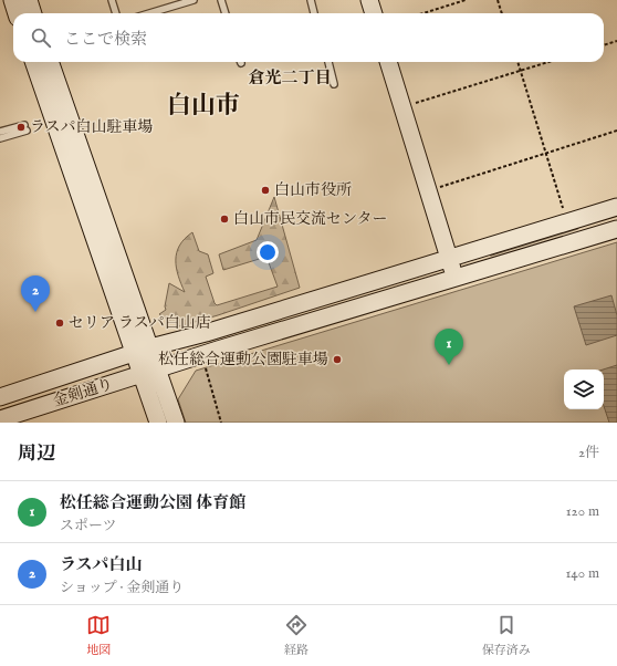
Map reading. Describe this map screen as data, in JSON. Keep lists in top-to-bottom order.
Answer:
{
  "streets": {
    "street": ["金剣通り"]
  },
  "districts": ["倉光二丁目", "白山市"],
  "places": [
    "ラスパ白山駐車場",
    "白山市役所",
    "白山市民交流センター",
    "セリア ラスパ白山店",
    "松任総合運動公園駐車場"
  ],
  "page": {
    "search": "ここで検索",
    "pins": ["2", "1"],
    "heading": ["周辺", "2件"],
    "list": [
      {
        "mark": "1",
        "name": "松任総合運動公園 体育館",
        "note": "スポーツ",
        "value": "120 m"
      },
      {
        "mark": "2",
        "name": "ラスパ白山",
        "note": "ショップ · 金剣通り",
        "value": "140 m"
      }
    ],
    "nav": ["地図", "経路", "保存済み"]
  }
}
